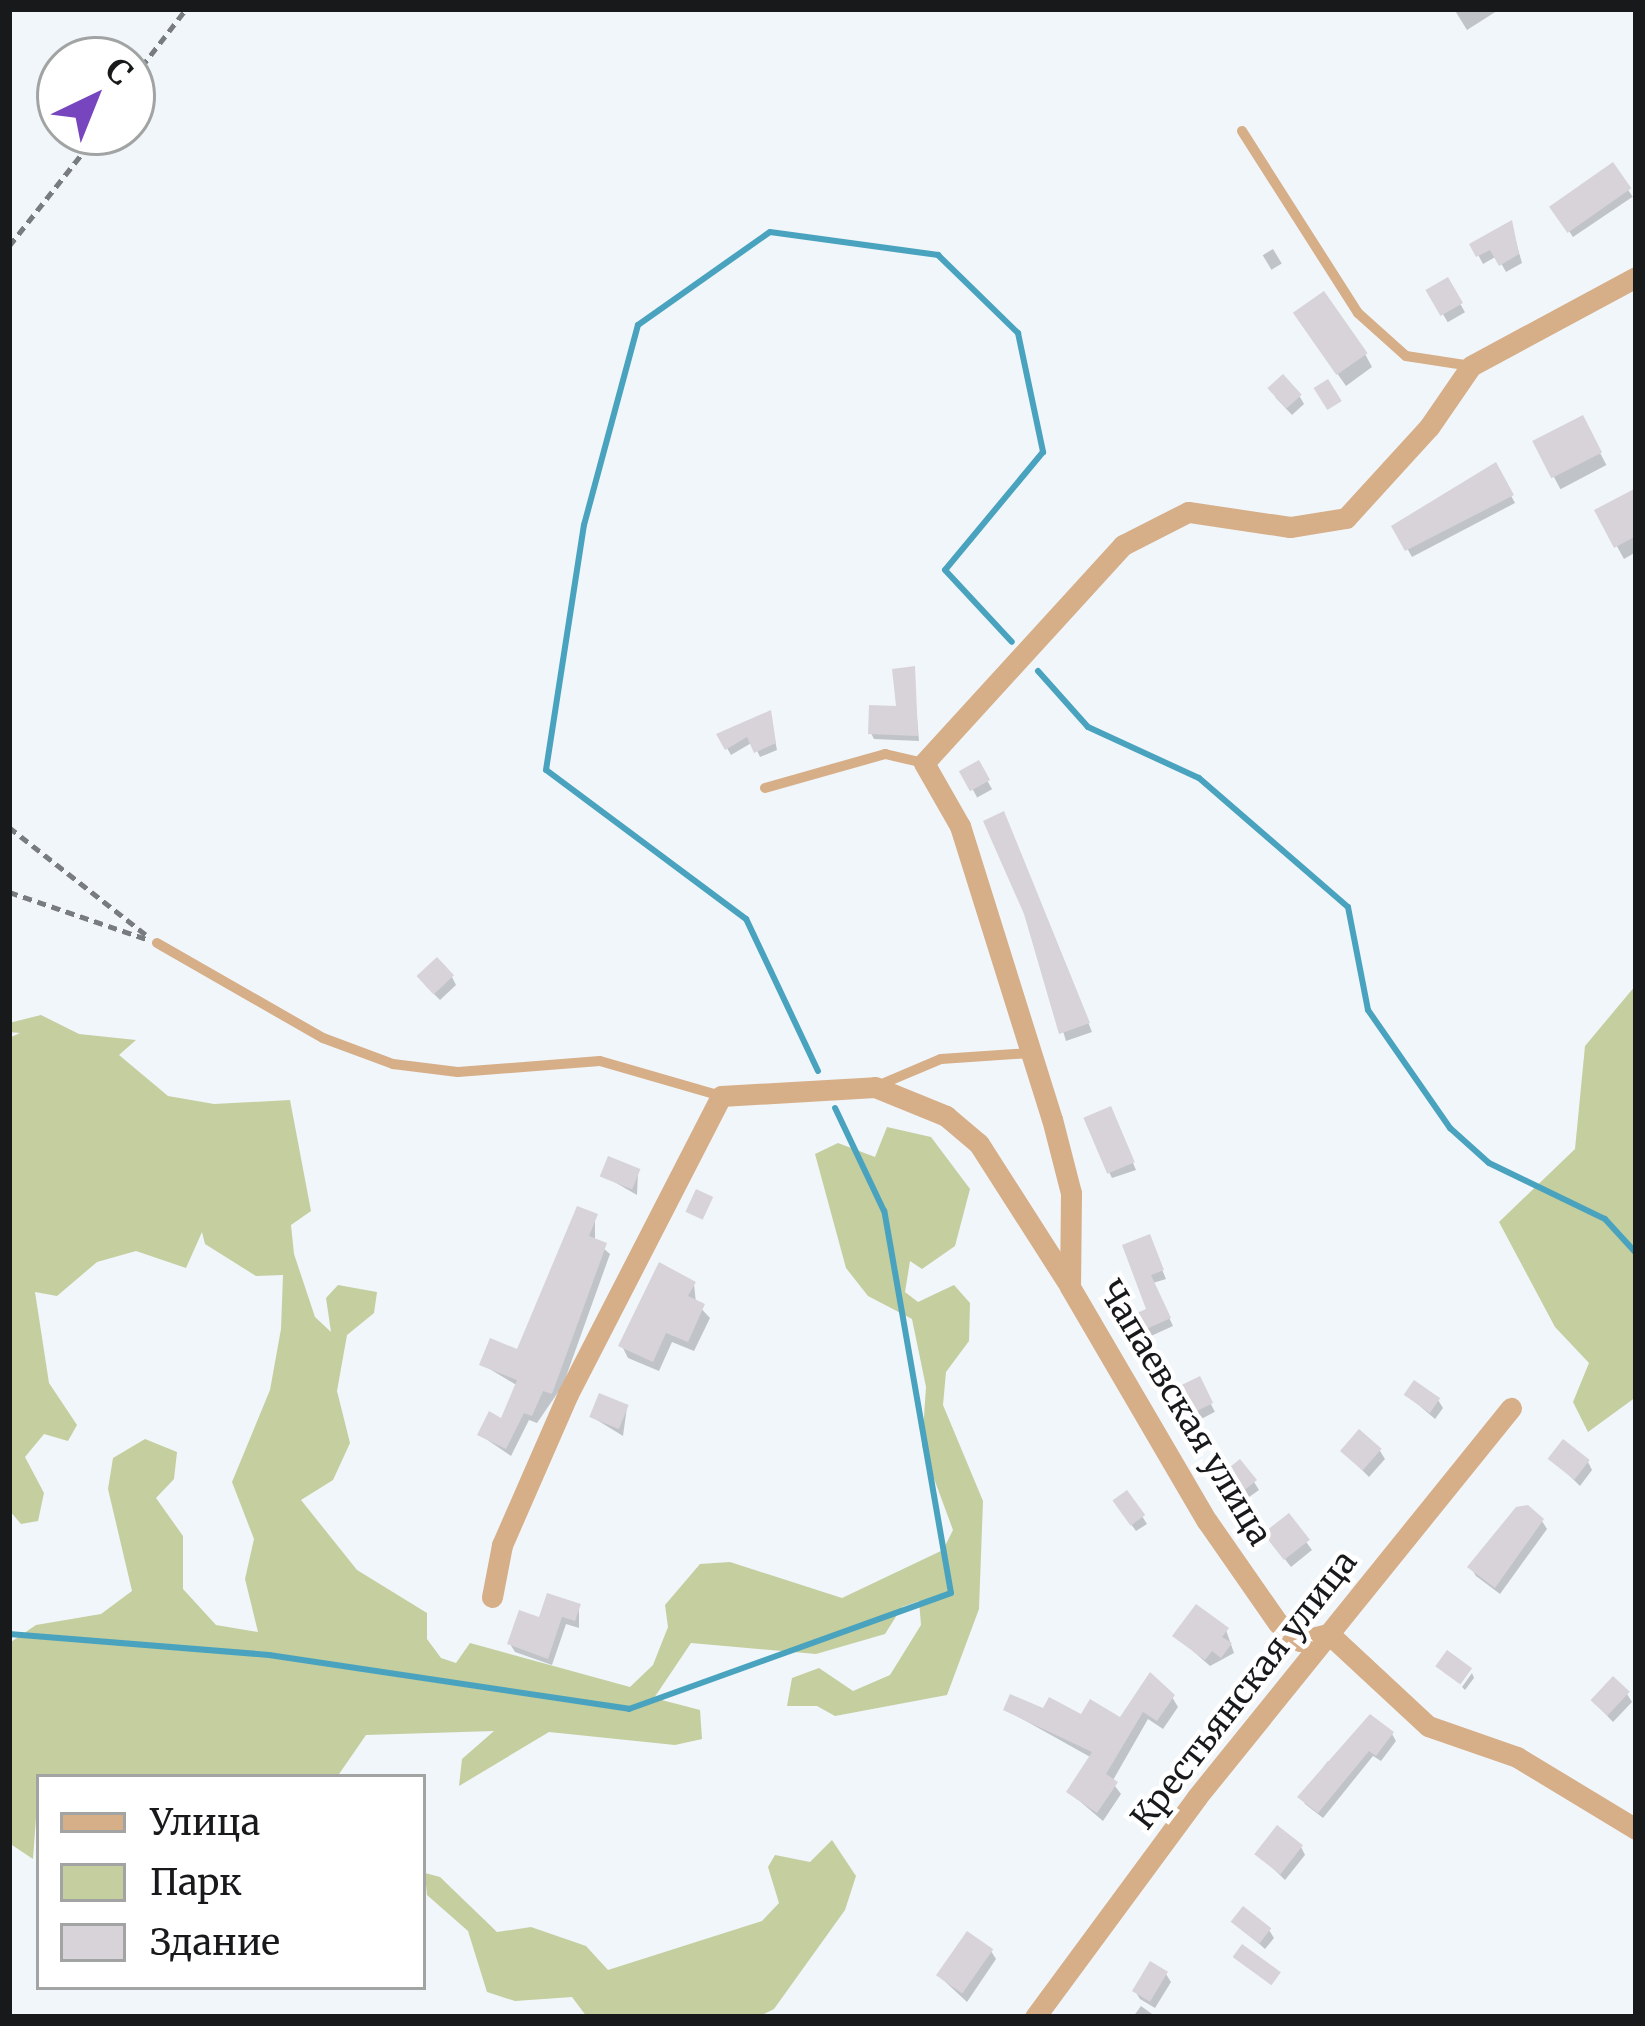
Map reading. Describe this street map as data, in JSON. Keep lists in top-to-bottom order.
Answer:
{
  "streets": {
    "street": ["Чапаевская улица", "Крестьянская улица"]
  },
  "crossings": [
    ["Чапаевская улица", "Крестьянская улица"]
  ],
  "legend": ["Улица", "Парк", "Здание"],
  "north": "top right"
}
